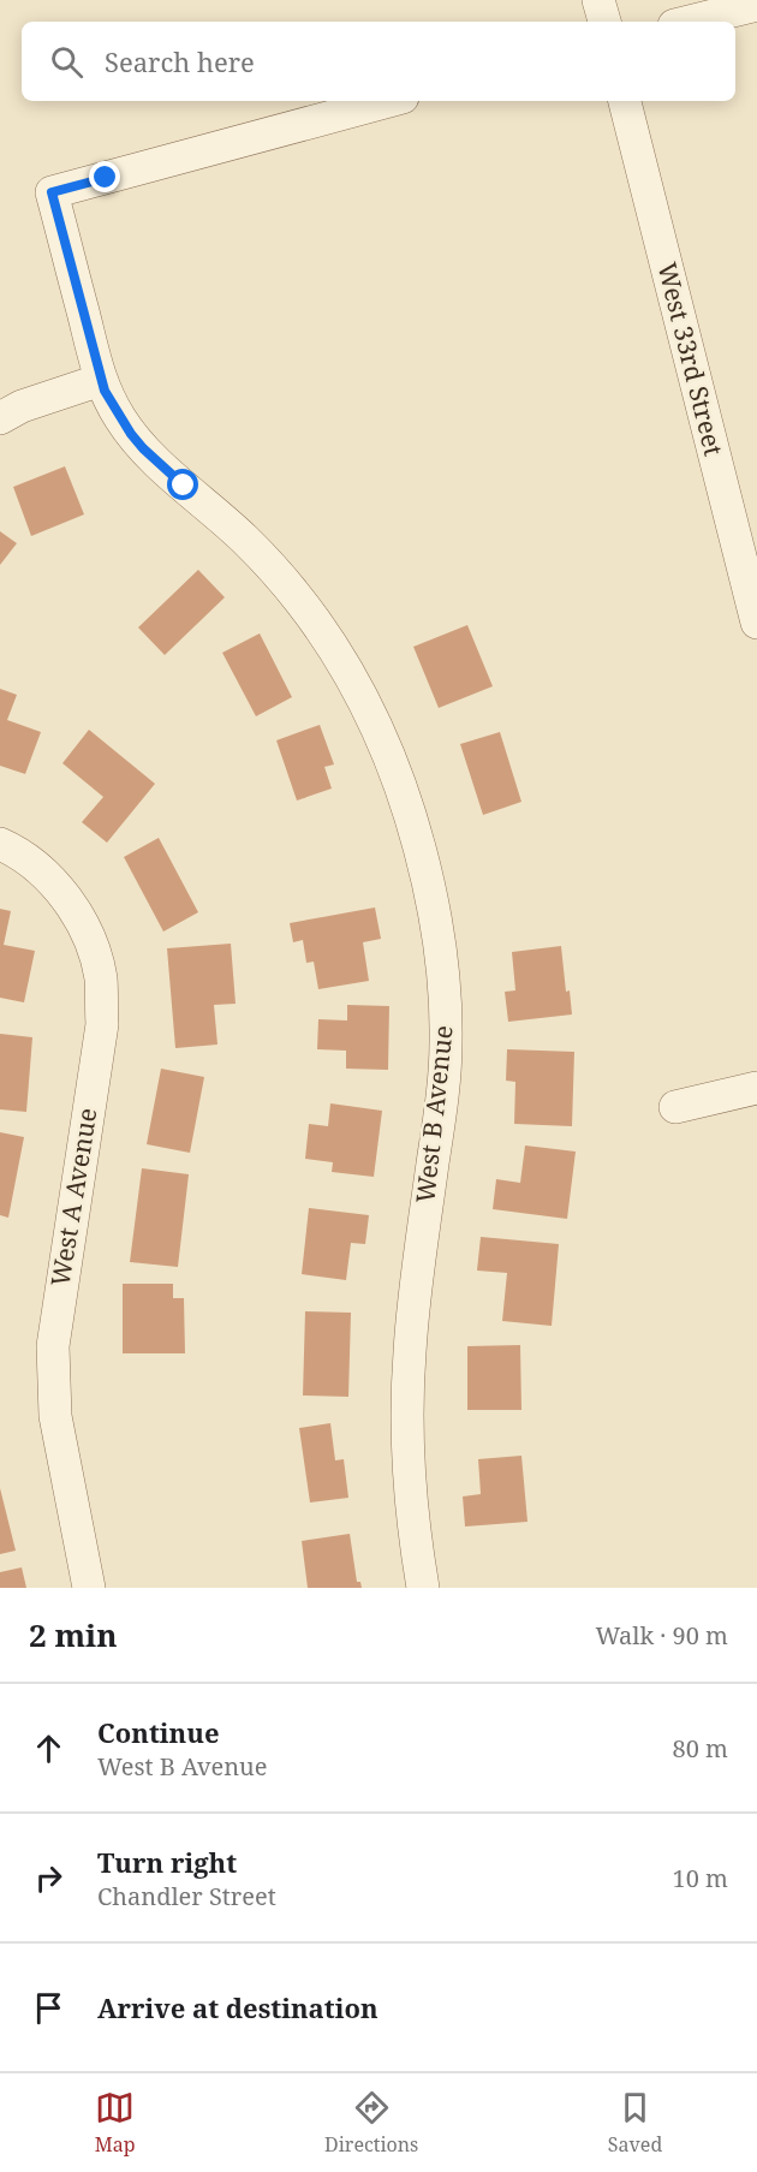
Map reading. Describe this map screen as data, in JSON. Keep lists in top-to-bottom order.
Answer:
{
  "streets": {
    "street": ["West 33rd Street", "West B Avenue", "West A Avenue"]
  },
  "page": {
    "search": "Search here",
    "heading": ["2 min", "Walk · 90 m"],
    "list": [
      ["Continue", "West B Avenue", "80 m"],
      ["Turn right", "Chandler Street", "10 m"],
      "Arrive at destination"
    ],
    "nav": ["Map", "Directions", "Saved"]
  }
}
